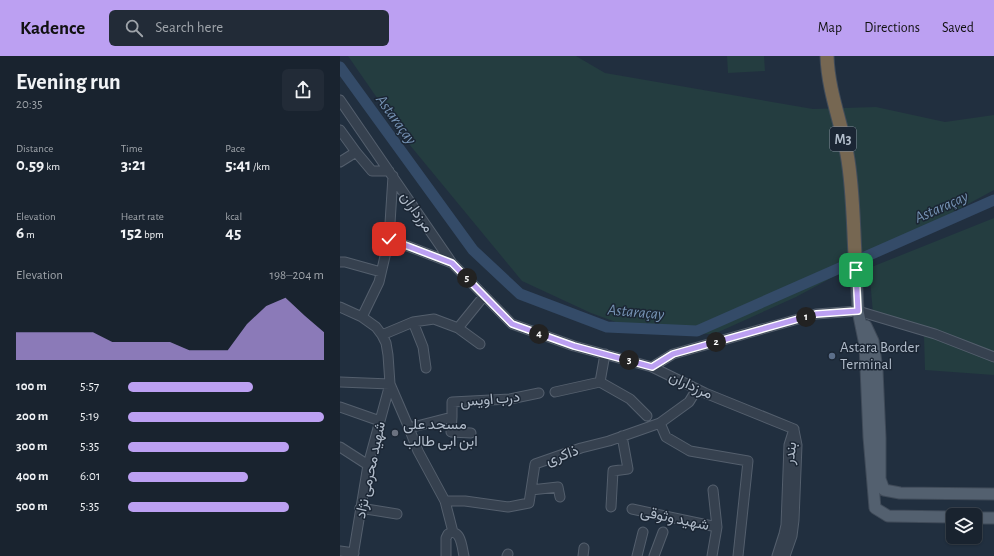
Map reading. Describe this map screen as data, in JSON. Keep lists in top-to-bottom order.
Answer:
{
  "streets": {
    "highway": ["M3"],
    "street": [
      "مرزداران",
      "درب اویس",
      "بندر",
      "ذاکری",
      "شهید محرمی نژاد",
      "شهید وثوقی"
    ]
  },
  "crossings": [
    ["مرزداران", "بندر"],
    ["مرزداران", "ذاکری"]
  ],
  "water": ["Astaraçay"],
  "places": ["Astara Border Terminal", "مسجد علی ابن ابی طالب"],
  "page": {
    "header": "Kadence",
    "search": "Search here",
    "nav": ["Map", "Directions", "Saved"],
    "heading": ["Evening run", "20:35"],
    "stats": [
      ["Distance", "0.59 km"],
      ["Time", "3:21"],
      ["Pace", "5:41 /km"],
      ["Elevation", "6 m"],
      ["Heart rate", "152 bpm"],
      ["kcal", "45"]
    ],
    "chart": ["Elevation", "198–204 m"],
    "pins": [
      "5",
      "1",
      "4",
      "2",
      "3"
    ],
    "list": [
      {
        "name": "100 m",
        "note": "5:57"
      },
      {
        "name": "200 m",
        "note": "5:19"
      },
      {
        "name": "300 m",
        "note": "5:35"
      },
      {
        "name": "400 m",
        "note": "6:01"
      },
      {
        "name": "500 m",
        "note": "5:35"
      }
    ]
  }
}
